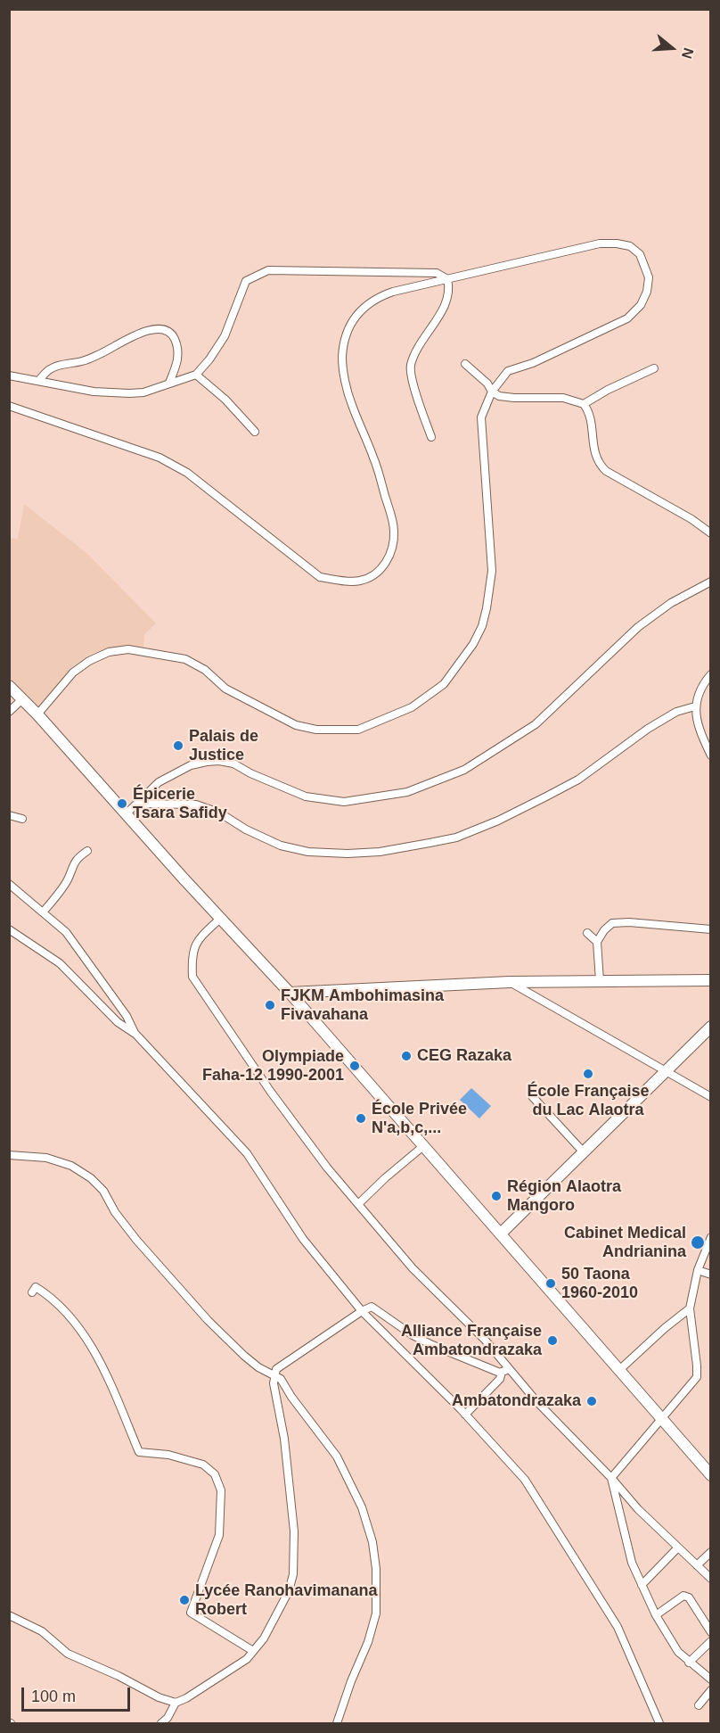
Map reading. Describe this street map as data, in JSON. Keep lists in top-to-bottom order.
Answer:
{
  "places": [
    "Palais de Justice",
    "Épicerie Tsara Safidy",
    "FJKM Ambohimasina Fivavahana",
    "CEG Razaka",
    "Olympiade Faha-12 1990-2001",
    "École Française du Lac Alaotra",
    "École Privée N'a,b,c,...",
    "Région Alaotra Mangoro",
    "Cabinet Medical Andrianina",
    "50 Taona 1960-2010",
    "Alliance Française Ambatondrazaka",
    "Ambatondrazaka",
    "Lycée Ranohavimanana Robert"
  ],
  "scale_bar": "100 m",
  "north": "right"
}
